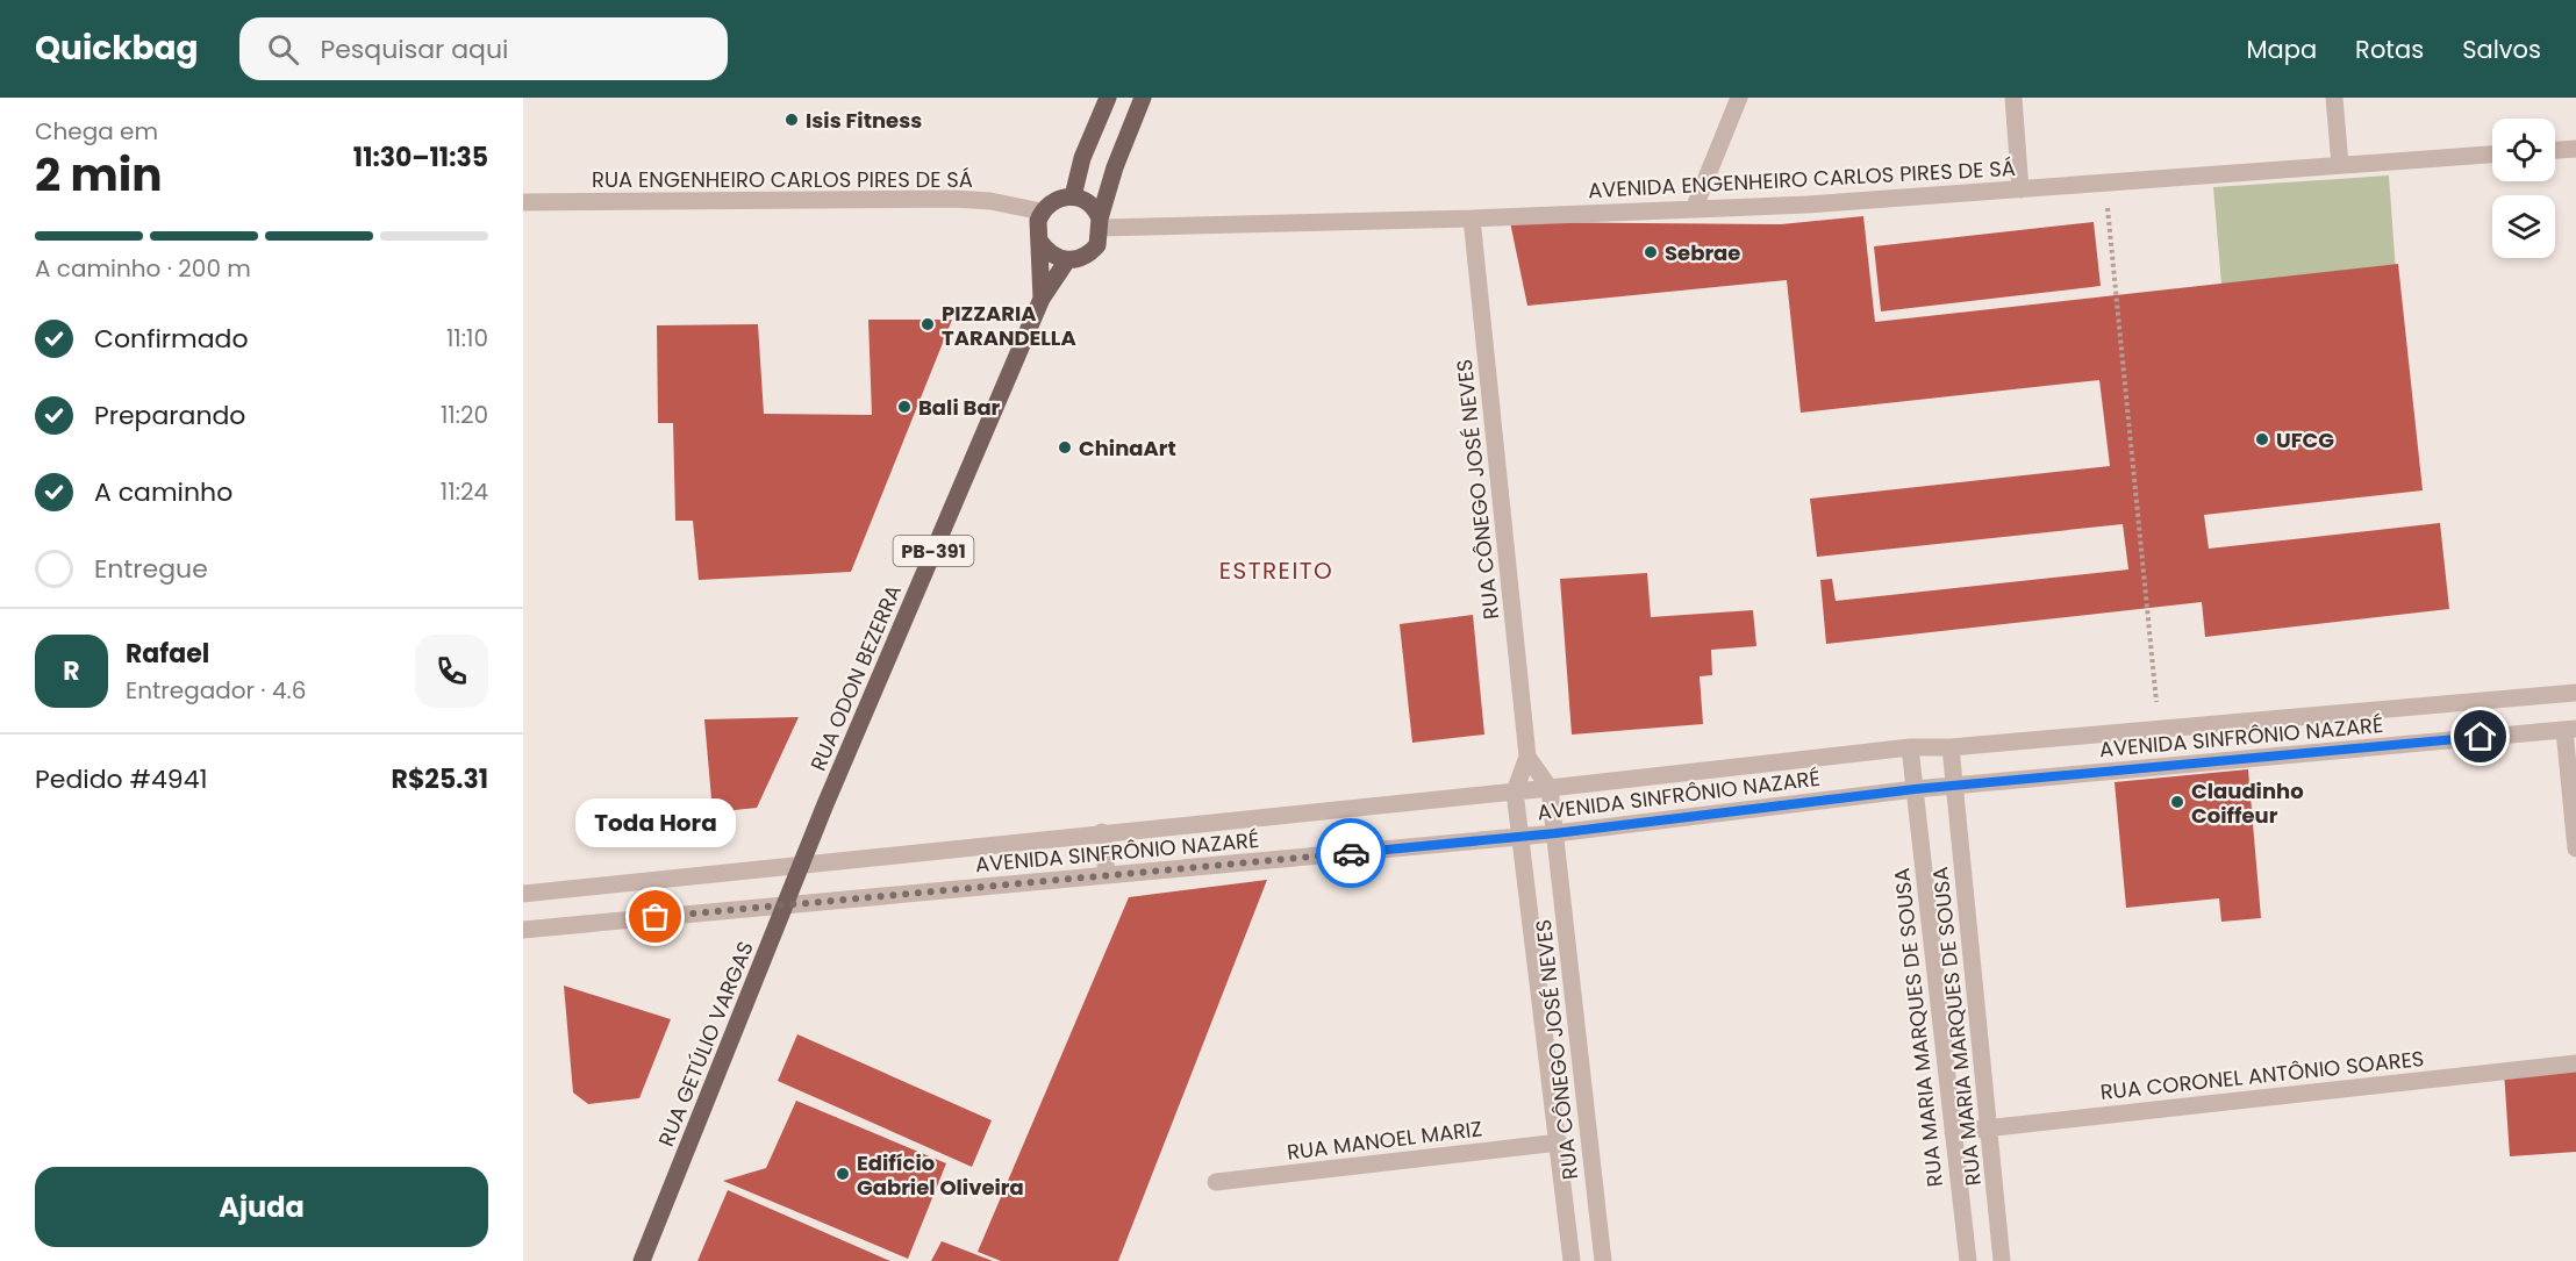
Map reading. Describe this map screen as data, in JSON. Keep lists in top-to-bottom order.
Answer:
{
  "streets": {
    "main road": ["PB-391", "RUA ODON BEZERRA", "RUA GETÚLIO VARGAS"],
    "street": [
      "RUA ENGENHEIRO CARLOS PIRES DE SÁ",
      "AVENIDA ENGENHEIRO CARLOS PIRES DE SÁ",
      "RUA CÔNEGO JOSÉ NEVES",
      "AVENIDA SINFRÔNIO NAZARÉ",
      "RUA MARIA MARQUES DE SOUSA",
      "RUA CORONEL ANTÔNIO SOARES",
      "RUA MANOEL MARIZ"
    ]
  },
  "crossings": [
    ["RUA ENGENHEIRO CARLOS PIRES DE SÁ", "AVENIDA ENGENHEIRO CARLOS PIRES DE SÁ"],
    ["RUA ENGENHEIRO CARLOS PIRES DE SÁ", "RUA ODON BEZERRA"],
    ["AVENIDA ENGENHEIRO CARLOS PIRES DE SÁ", "RUA CÔNEGO JOSÉ NEVES"],
    ["AVENIDA ENGENHEIRO CARLOS PIRES DE SÁ", "RUA ODON BEZERRA"],
    ["RUA CÔNEGO JOSÉ NEVES", "AVENIDA SINFRÔNIO NAZARÉ"],
    ["RUA CÔNEGO JOSÉ NEVES", "RUA MANOEL MARIZ"],
    ["RUA ODON BEZERRA", "RUA GETÚLIO VARGAS"],
    ["AVENIDA SINFRÔNIO NAZARÉ", "RUA MARIA MARQUES DE SOUSA"],
    ["AVENIDA SINFRÔNIO NAZARÉ", "RUA GETÚLIO VARGAS"],
    ["RUA MARIA MARQUES DE SOUSA", "RUA CORONEL ANTÔNIO SOARES"]
  ],
  "districts": ["ESTREITO"],
  "places": [
    "Isis Fitness",
    "Sebrae",
    "PIZZARIA TARANDELLA",
    "Bali Bar",
    "UFCG",
    "ChinaArt",
    "Claudinho Coiffeur",
    "Toda Hora",
    "Edifício Gabriel Oliveira"
  ],
  "page": {
    "header": "Quickbag",
    "search": "Pesquisar aqui",
    "nav": ["Mapa", "Rotas", "Salvos"],
    "heading": ["2 min", "Chega em", "11:30–11:35"],
    "panel": [
      "Rafael",
      "Entregador · 4.6",
      "Pedido #4941",
      "R$25.31"
    ],
    "bar": "A caminho · 200 m",
    "list": [
      ["Confirmado", "11:10"],
      ["Preparando", "11:20"],
      ["A caminho", "11:24"],
      "Entregue"
    ],
    "round": "R",
    "bubble": "Toda Hora",
    "buttons": "Ajuda"
  }
}
